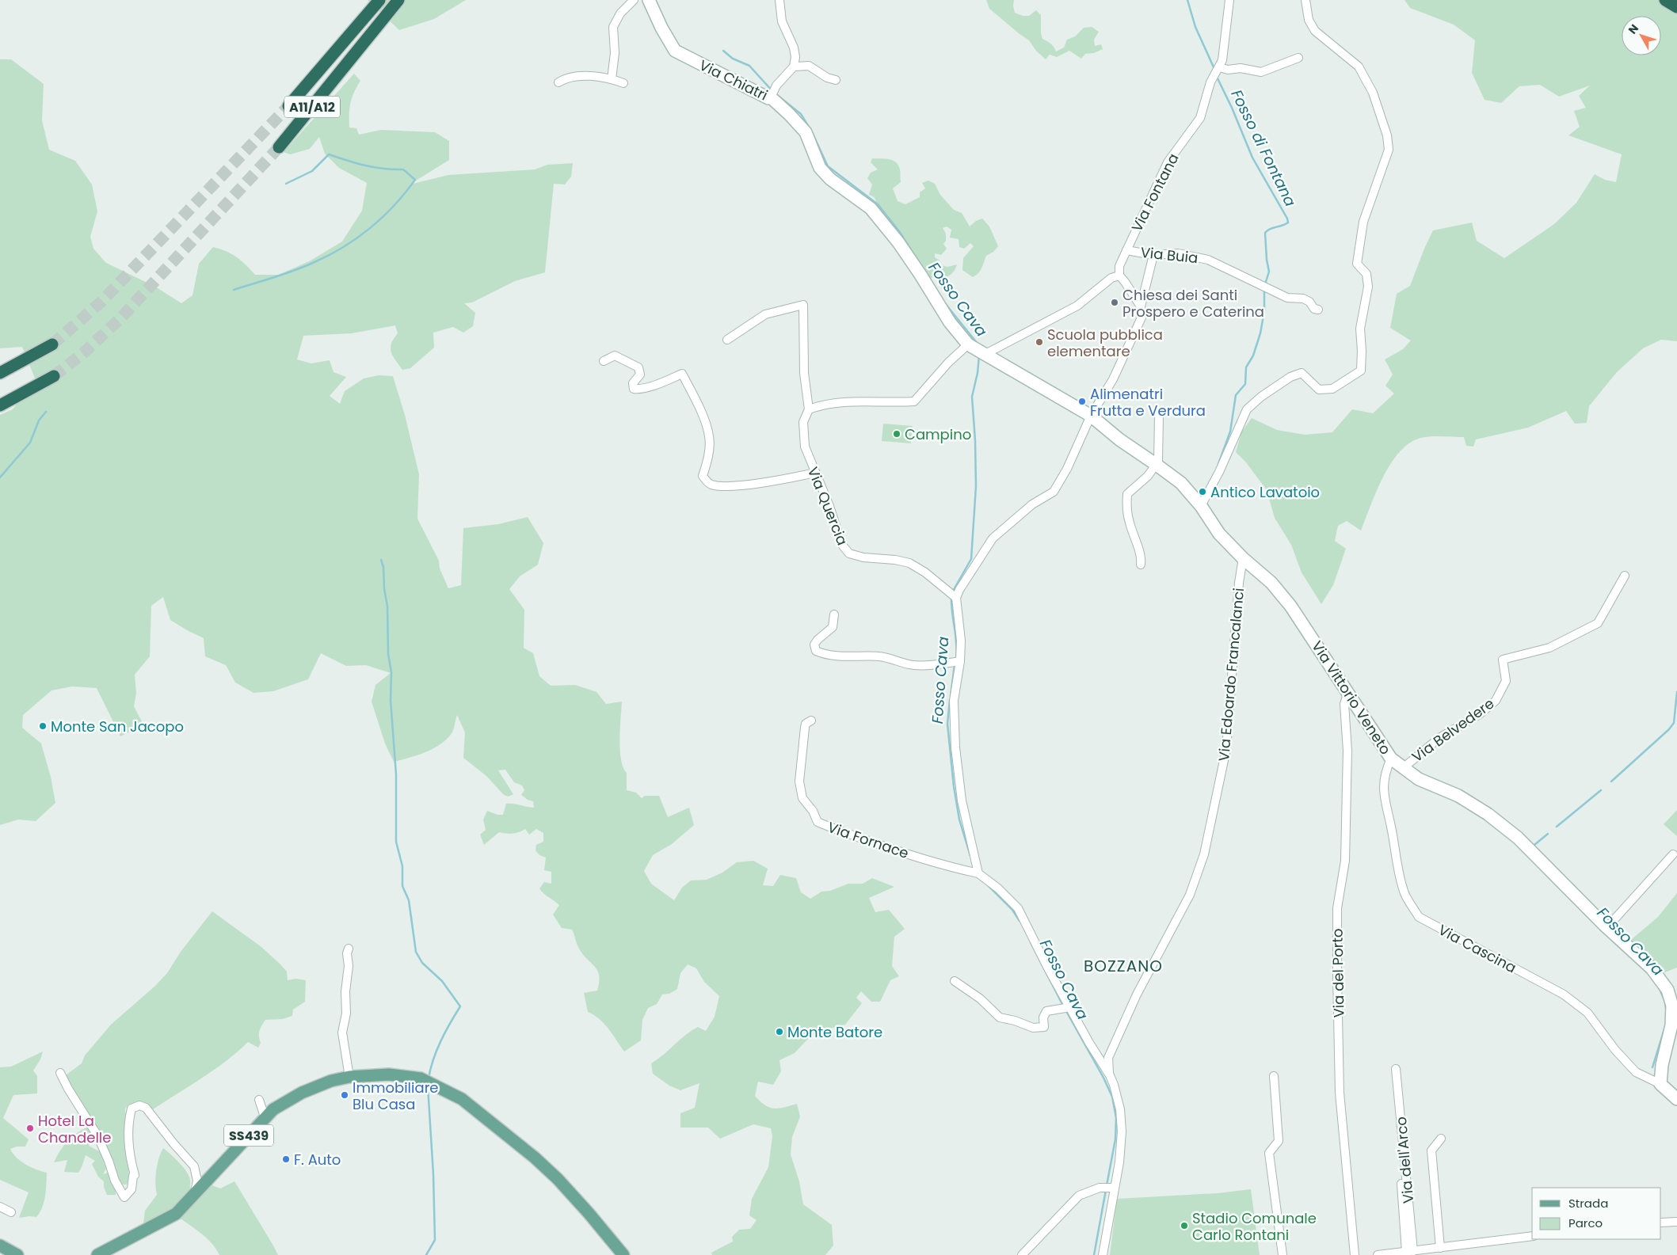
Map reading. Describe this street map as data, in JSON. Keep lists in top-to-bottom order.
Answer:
{
  "streets": {
    "highway": ["A11/A12"],
    "main road": ["SS439"],
    "street": [
      "Via Chiatri",
      "Via Fontana",
      "Via Buia",
      "Via Quercia",
      "Via Edoardo Francalanci",
      "Via Vittorio Veneto",
      "Via Belvedere",
      "Via Fornace",
      "Via Cascina",
      "Via del Porto",
      "Via dell'Arco"
    ]
  },
  "crossings": [
    ["Via Chiatri", "Via Vittorio Veneto"],
    ["Via Fontana", "Via Buia"],
    ["Via Edoardo Francalanci", "Via Vittorio Veneto"],
    ["Via Vittorio Veneto", "Via Belvedere"],
    ["Via Vittorio Veneto", "Via Cascina"],
    ["Via Vittorio Veneto", "Via del Porto"]
  ],
  "districts": ["BOZZANO"],
  "water": ["Fosso di Fontana", "Fosso Cava"],
  "places": [
    "Chiesa dei Santi Prospero e Caterina",
    "Scuola pubblica elementare",
    "Alimenatri Frutta e Verdura",
    "Campino",
    "Antico Lavatoio",
    "Monte San Jacopo",
    "Monte Batore",
    "Immobiliare Blu Casa",
    "Hotel La Chandelle",
    "F. Auto",
    "Stadio Comunale Carlo Rontani"
  ],
  "legend": ["Strada", "Parco"],
  "north": "top left"
}
